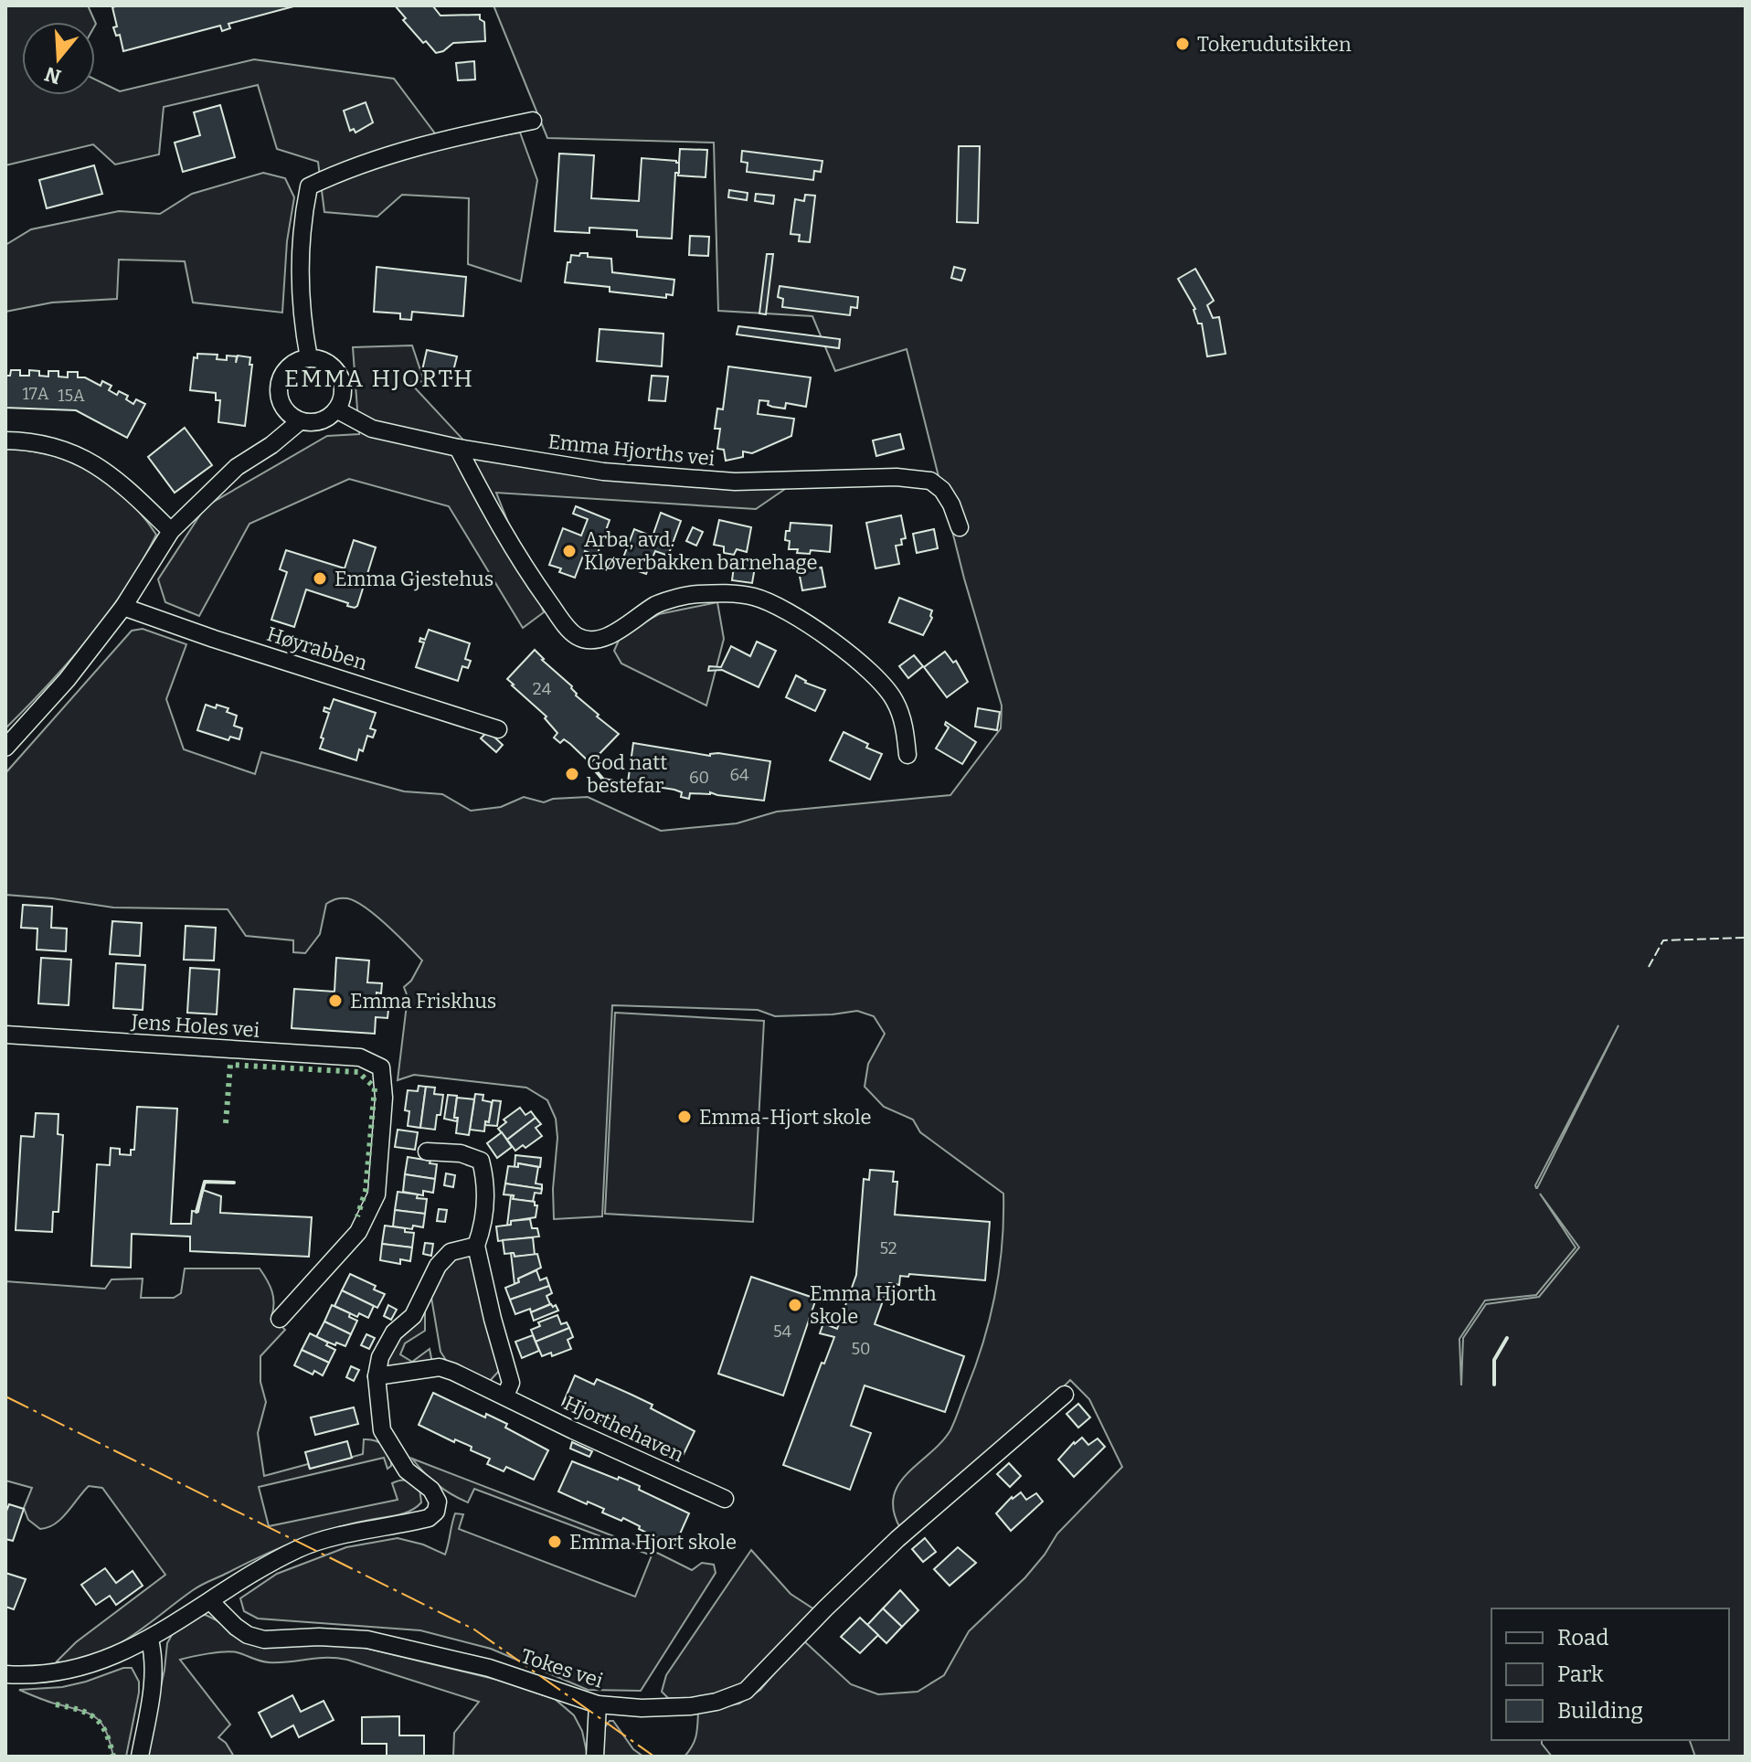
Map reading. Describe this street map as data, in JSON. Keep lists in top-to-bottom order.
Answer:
{
  "streets": {
    "street": [
      "Emma Hjorths vei",
      "Høyrabben",
      "Jens Holes vei",
      "Hjorthehaven",
      "Tokes vei"
    ]
  },
  "districts": ["EMMA HJORTH"],
  "places": [
    "Tokerudutsikten",
    "Arba, avd. Kløverbakken barnehage",
    "Emma Gjestehus",
    "God natt bestefar",
    "Emma Friskhus",
    "Emma-Hjort skole",
    "Emma Hjorth skole",
    "Emma Hjort skole"
  ],
  "house_numbers": [
    "17A",
    "15A",
    "24",
    "64",
    "60",
    "52",
    "54",
    "50"
  ],
  "legend": ["Road", "Park", "Building"],
  "north": "bottom"
}
